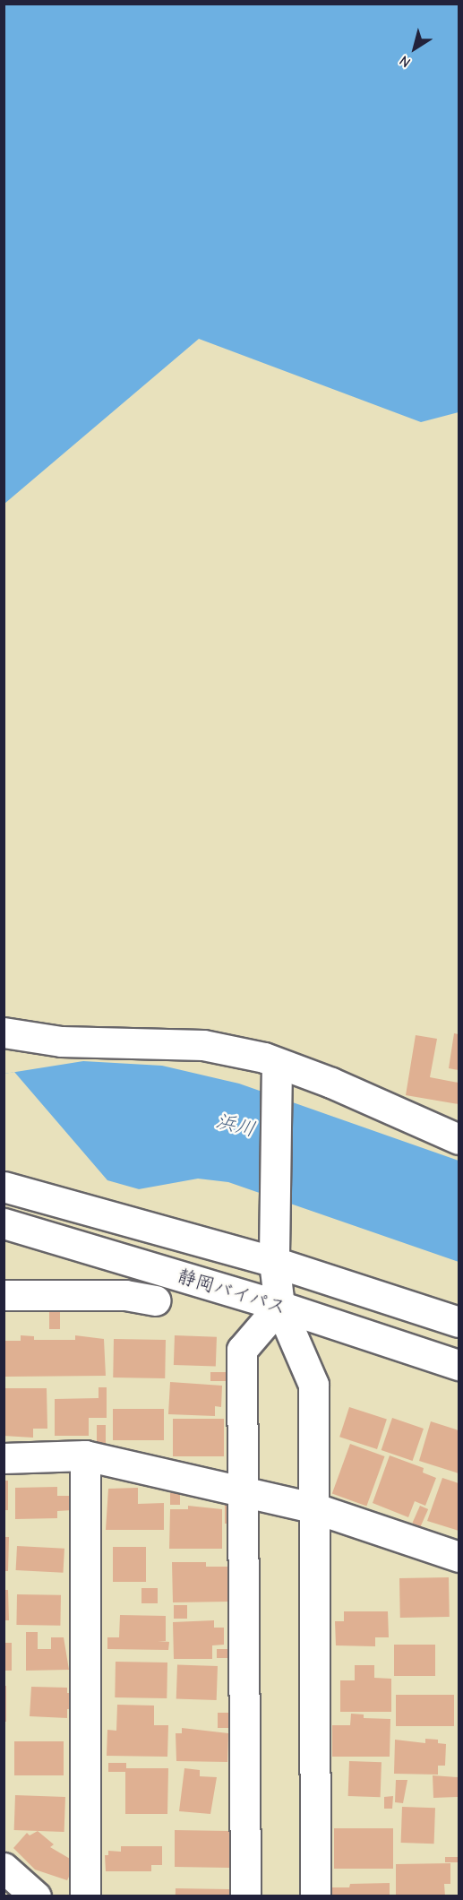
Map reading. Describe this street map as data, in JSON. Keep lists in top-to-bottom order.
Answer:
{
  "streets": {
    "main road": ["静岡バイパス"]
  },
  "water": ["浜川"],
  "north": "bottom left"
}
